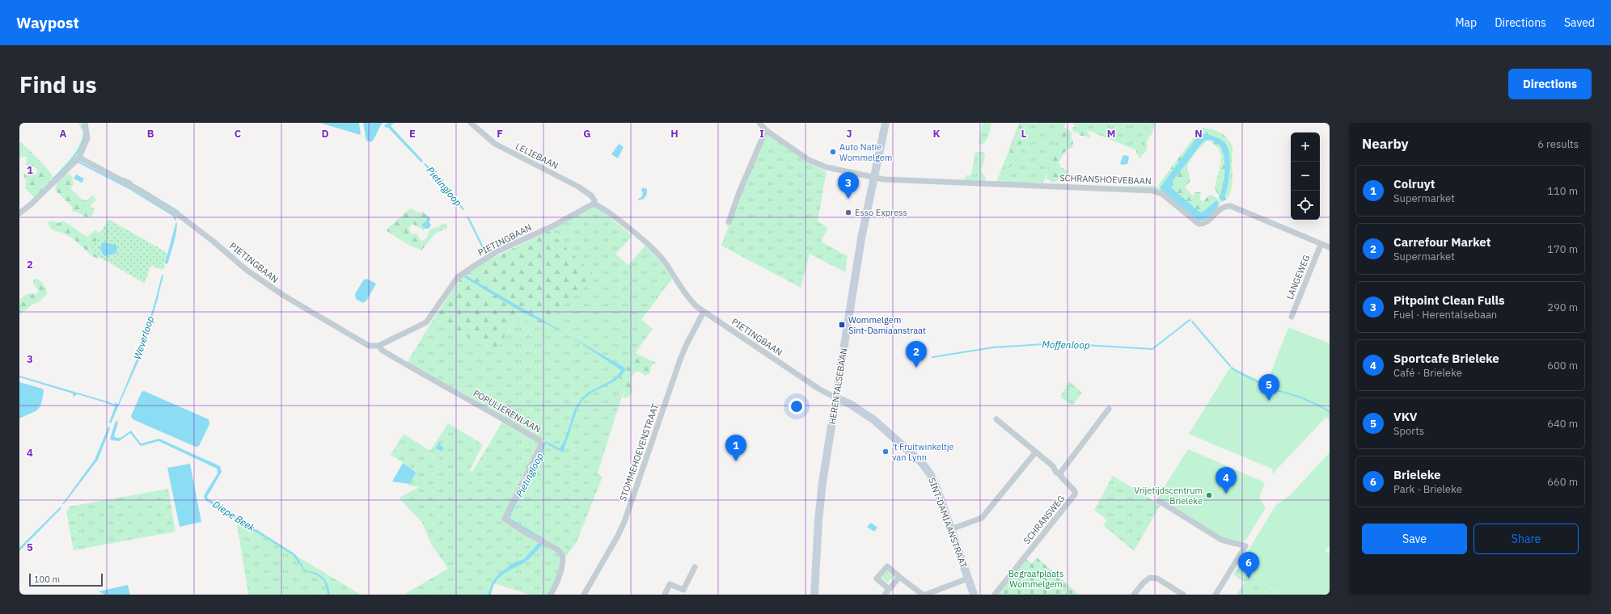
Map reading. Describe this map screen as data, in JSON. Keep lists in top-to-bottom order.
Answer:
{
  "streets": {
    "main road": ["HERENTALSEBAAN", "SINT-DAMIAANSTRAAT"],
    "street": [
      "LELIEBAAN",
      "SCHRANSHOEVEBAAN",
      "PIETINGBAAN",
      "LANGEWEG",
      "POPULIERENLAAN",
      "STOMMEHOEVENSTRAAT",
      "SCHRANSWEG"
    ]
  },
  "crossings": [
    ["LELIEBAAN", "PIETINGBAAN"],
    ["SCHRANSHOEVEBAAN", "LANGEWEG"],
    ["SCHRANSHOEVEBAAN", "HERENTALSEBAAN"],
    ["PIETINGBAAN", "HERENTALSEBAAN"],
    ["PIETINGBAAN", "POPULIERENLAAN"],
    ["PIETINGBAAN", "STOMMEHOEVENSTRAAT"],
    ["PIETINGBAAN", "SINT-DAMIAANSTRAAT"],
    ["HERENTALSEBAAN", "SINT-DAMIAANSTRAAT"]
  ],
  "water": [
    "Pietingloop",
    "Weverloop",
    "Moffenloop",
    "Diepe Beek"
  ],
  "parks": ["Begraafplaats Wommelgem"],
  "places": {
    "other": [
      "Auto Natie Wommelgem",
      "Esso Express",
      "'t Fruitwinkeltje van Lynn",
      "Vrijetijdscentrum Brieleke"
    ],
    "transit": ["Wommelgem Sint-Damiaanstraat"]
  },
  "scale_bar": "100 m",
  "page": {
    "header": "Waypost",
    "nav": ["Map", "Directions", "Saved"],
    "buttons": [
      "Directions",
      ["Save", "Share"]
    ],
    "title": "Find us",
    "heading": ["Nearby", "6 results"],
    "map_buttons": ["+", "−"],
    "list": [
      {
        "mark": "1",
        "name": "Colruyt",
        "note": "Supermarket",
        "value": "110 m"
      },
      {
        "mark": "2",
        "name": "Carrefour Market",
        "note": "Supermarket",
        "value": "170 m"
      },
      {
        "mark": "3",
        "name": "Pitpoint Clean Fulls",
        "note": "Fuel · Herentalsebaan",
        "value": "290 m"
      },
      {
        "mark": "4",
        "name": "Sportcafe Brieleke",
        "note": "Café · Brieleke",
        "value": "600 m"
      },
      {
        "mark": "5",
        "name": "VKV",
        "note": "Sports",
        "value": "640 m"
      },
      {
        "mark": "6",
        "name": "Brieleke",
        "note": "Park · Brieleke",
        "value": "660 m"
      }
    ],
    "pins": [
      "3",
      "2",
      "5",
      "1",
      "4",
      "6"
    ],
    "scale": "100 m"
  },
  "grid": {
    "columns": [
      "A",
      "B",
      "C",
      "D",
      "E",
      "F",
      "G",
      "H",
      "I",
      "J",
      "K",
      "L",
      "M",
      "N"
    ],
    "rows": [
      "1",
      "2",
      "3",
      "4",
      "5"
    ]
  }
}
